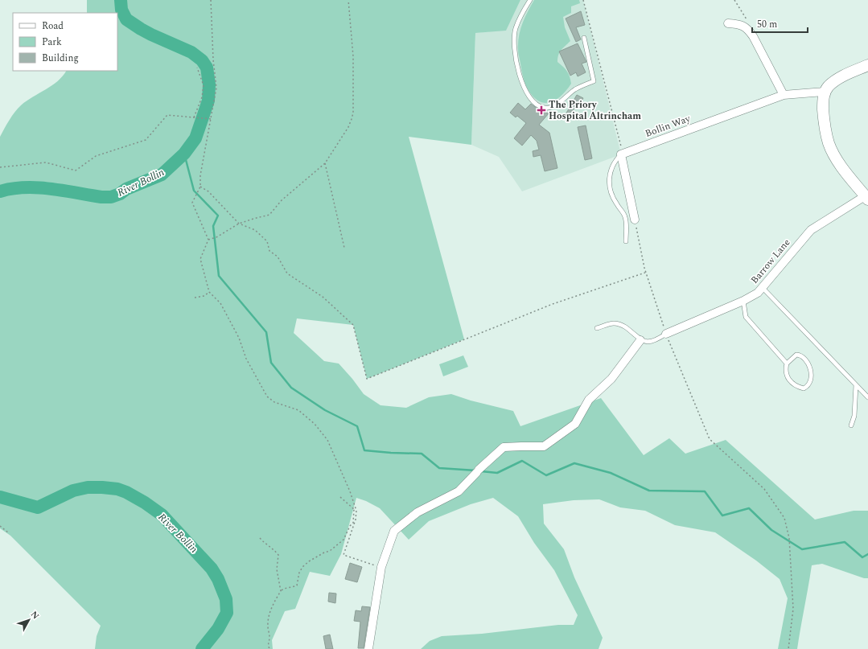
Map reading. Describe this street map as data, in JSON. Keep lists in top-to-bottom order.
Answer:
{
  "streets": {
    "street": ["Bollin Way", "Barrow Lane"]
  },
  "water": ["River Bollin"],
  "places": {
    "health": ["The Priory Hospital Altrincham"]
  },
  "legend": ["Road", "Park", "Building"],
  "scale_bar": "50 m",
  "north": "top right"
}
